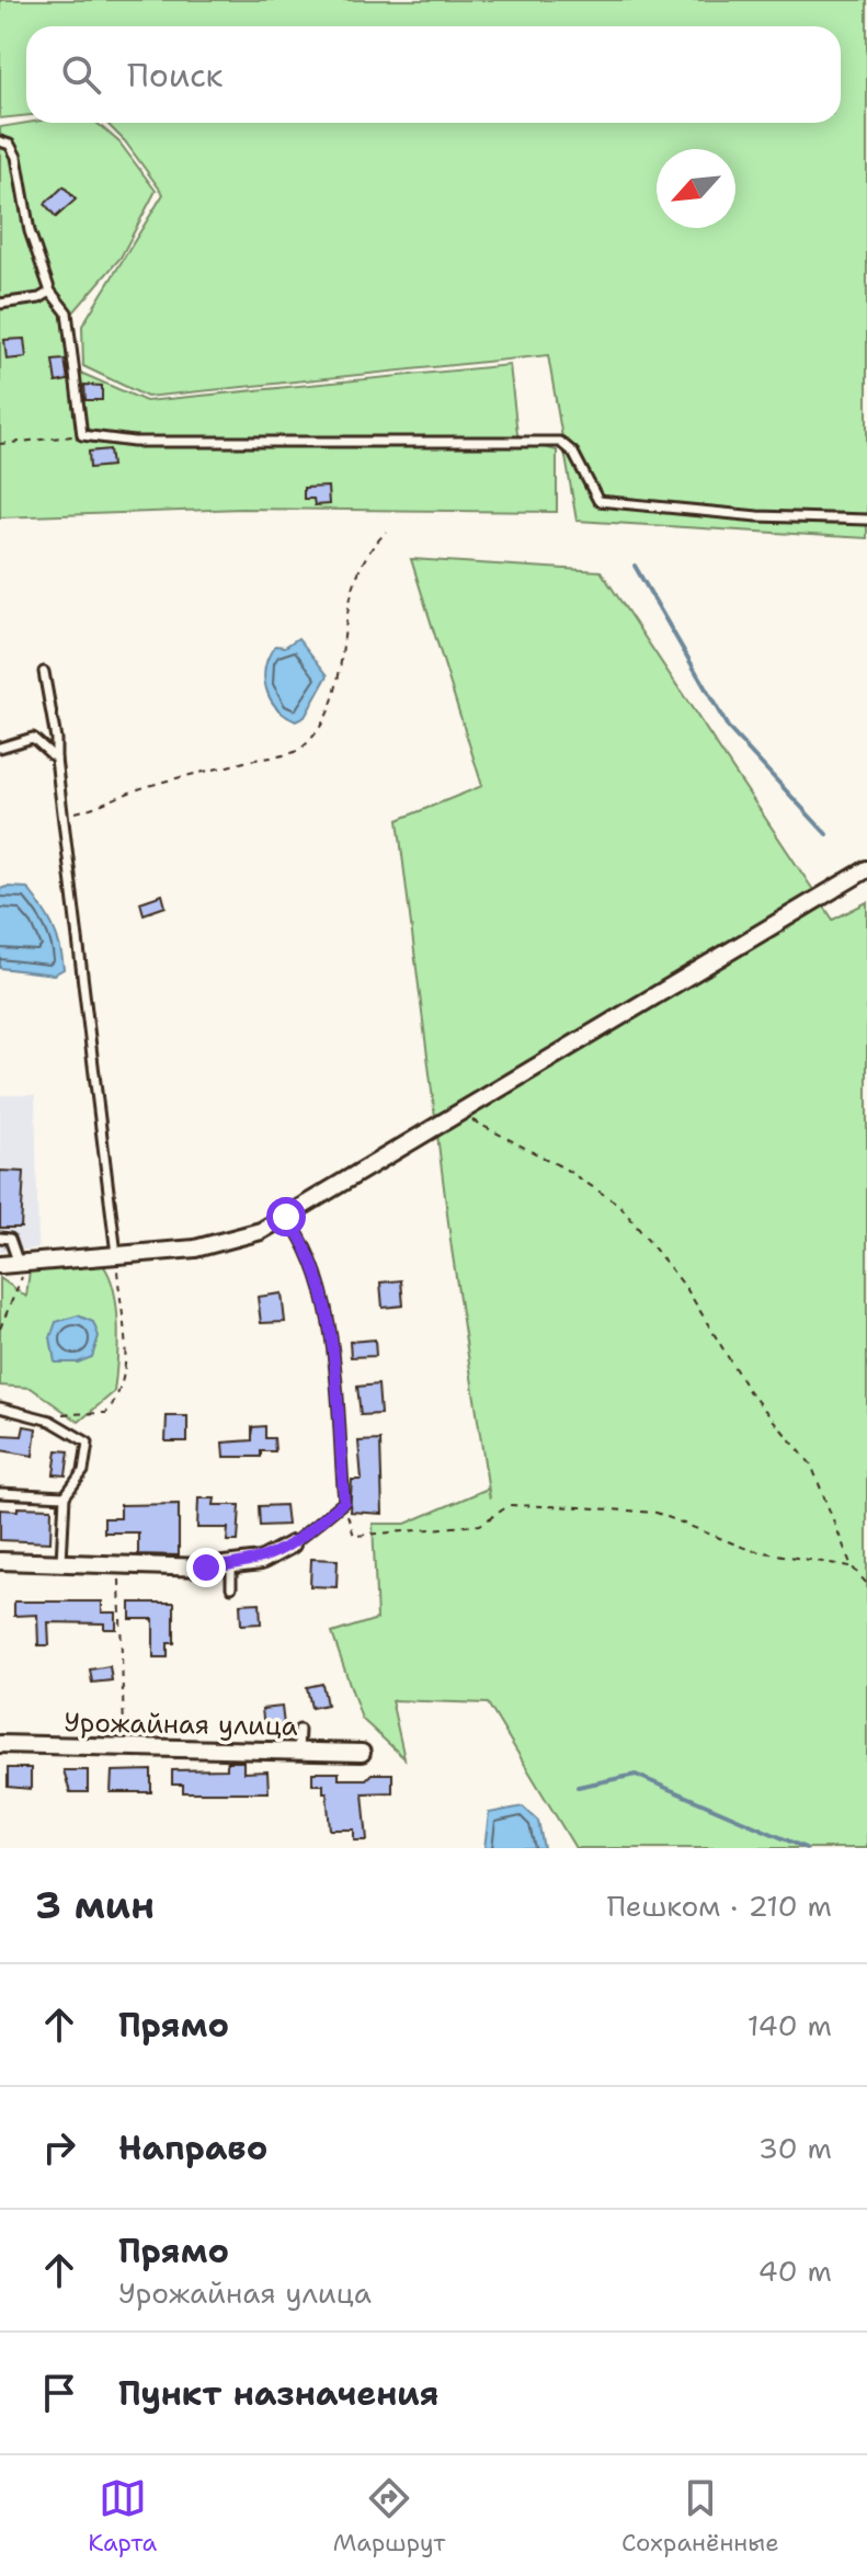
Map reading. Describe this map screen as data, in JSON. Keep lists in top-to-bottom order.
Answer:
{
  "streets": {
    "street": ["Урожайная улица"]
  },
  "north": "bottom left",
  "page": {
    "search": "Поиск",
    "heading": ["3 мин", "Пешком · 210 m"],
    "list": [
      ["Прямо", "140 m"],
      ["Направо", "30 m"],
      ["Прямо", "Урожайная улица", "40 m"],
      "Пункт назначения"
    ],
    "nav": ["Карта", "Маршрут", "Сохранённые"]
  }
}
